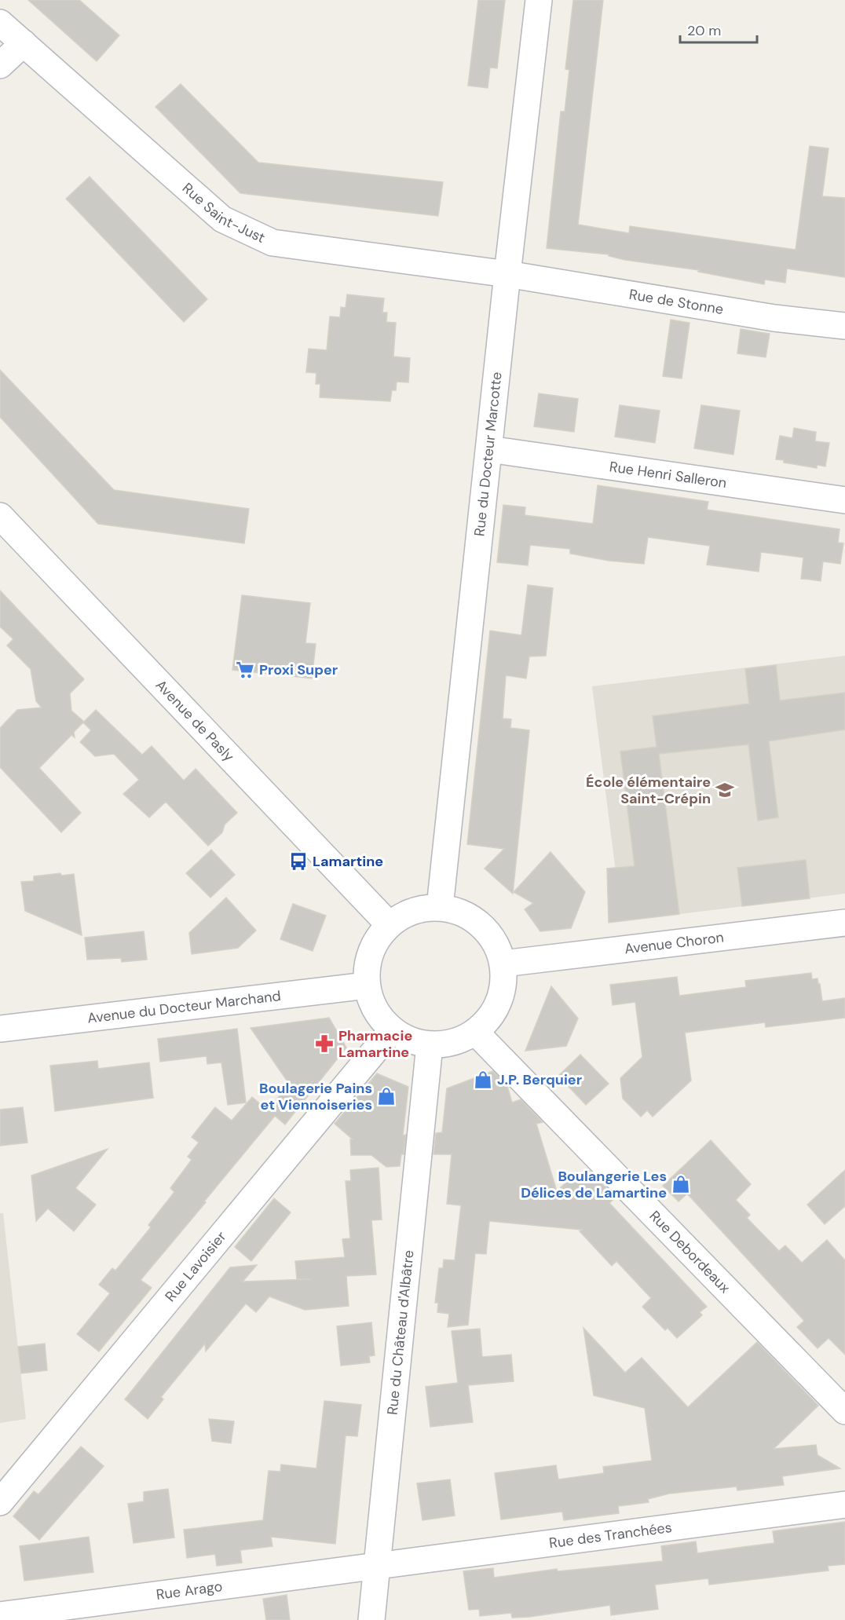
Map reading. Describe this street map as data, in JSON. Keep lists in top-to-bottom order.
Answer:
{
  "streets": {
    "street": [
      "Rue Saint-Just",
      "Rue de Stonne",
      "Rue du Docteur Marcotte",
      "Rue Henri Salleron",
      "Avenue de Pasly",
      "Avenue Choron",
      "Avenue du Docteur Marchand",
      "Rue Debordeaux",
      "Rue Lavoisier",
      "Rue du Château d'Albâtre",
      "Rue des Tranchées",
      "Rue Arago"
    ]
  },
  "crossings": [
    ["Rue Saint-Just", "Rue de Stonne"],
    ["Rue Saint-Just", "Rue du Docteur Marcotte"],
    ["Rue de Stonne", "Rue du Docteur Marcotte"],
    ["Rue du Docteur Marcotte", "Rue Henri Salleron"],
    ["Rue du Docteur Marcotte", "Avenue de Pasly"],
    ["Rue du Docteur Marcotte", "Avenue Choron"],
    ["Rue du Docteur Marcotte", "Avenue du Docteur Marchand"],
    ["Rue du Docteur Marcotte", "Rue Debordeaux"],
    ["Rue du Docteur Marcotte", "Rue Lavoisier"],
    ["Rue du Docteur Marcotte", "Rue du Château d'Albâtre"],
    ["Avenue de Pasly", "Avenue Choron"],
    ["Avenue de Pasly", "Avenue du Docteur Marchand"],
    ["Avenue de Pasly", "Rue Debordeaux"],
    ["Avenue de Pasly", "Rue Lavoisier"],
    ["Avenue de Pasly", "Rue du Château d'Albâtre"],
    ["Avenue Choron", "Avenue du Docteur Marchand"],
    ["Avenue Choron", "Rue Debordeaux"],
    ["Avenue Choron", "Rue Lavoisier"],
    ["Avenue Choron", "Rue du Château d'Albâtre"],
    ["Avenue du Docteur Marchand", "Rue Debordeaux"],
    ["Avenue du Docteur Marchand", "Rue Lavoisier"],
    ["Avenue du Docteur Marchand", "Rue du Château d'Albâtre"],
    ["Rue Debordeaux", "Rue Lavoisier"],
    ["Rue Debordeaux", "Rue du Château d'Albâtre"],
    ["Rue Lavoisier", "Rue du Château d'Albâtre"],
    ["Rue du Château d'Albâtre", "Rue des Tranchées"],
    ["Rue du Château d'Albâtre", "Rue Arago"],
    ["Rue des Tranchées", "Rue Arago"]
  ],
  "places": {
    "supermarket": ["Proxi Super"],
    "school or university": ["École élémentaire Saint-Crépin"],
    "bus stop": ["Lamartine"],
    "pharmacy": ["Pharmacie Lamartine"],
    "shop": ["J.P. Berquier", "Boulagerie Pains et Viennoiseries", "Boulangerie Les Délices de Lamartine"]
  },
  "scale_bar": "20 m"
}
